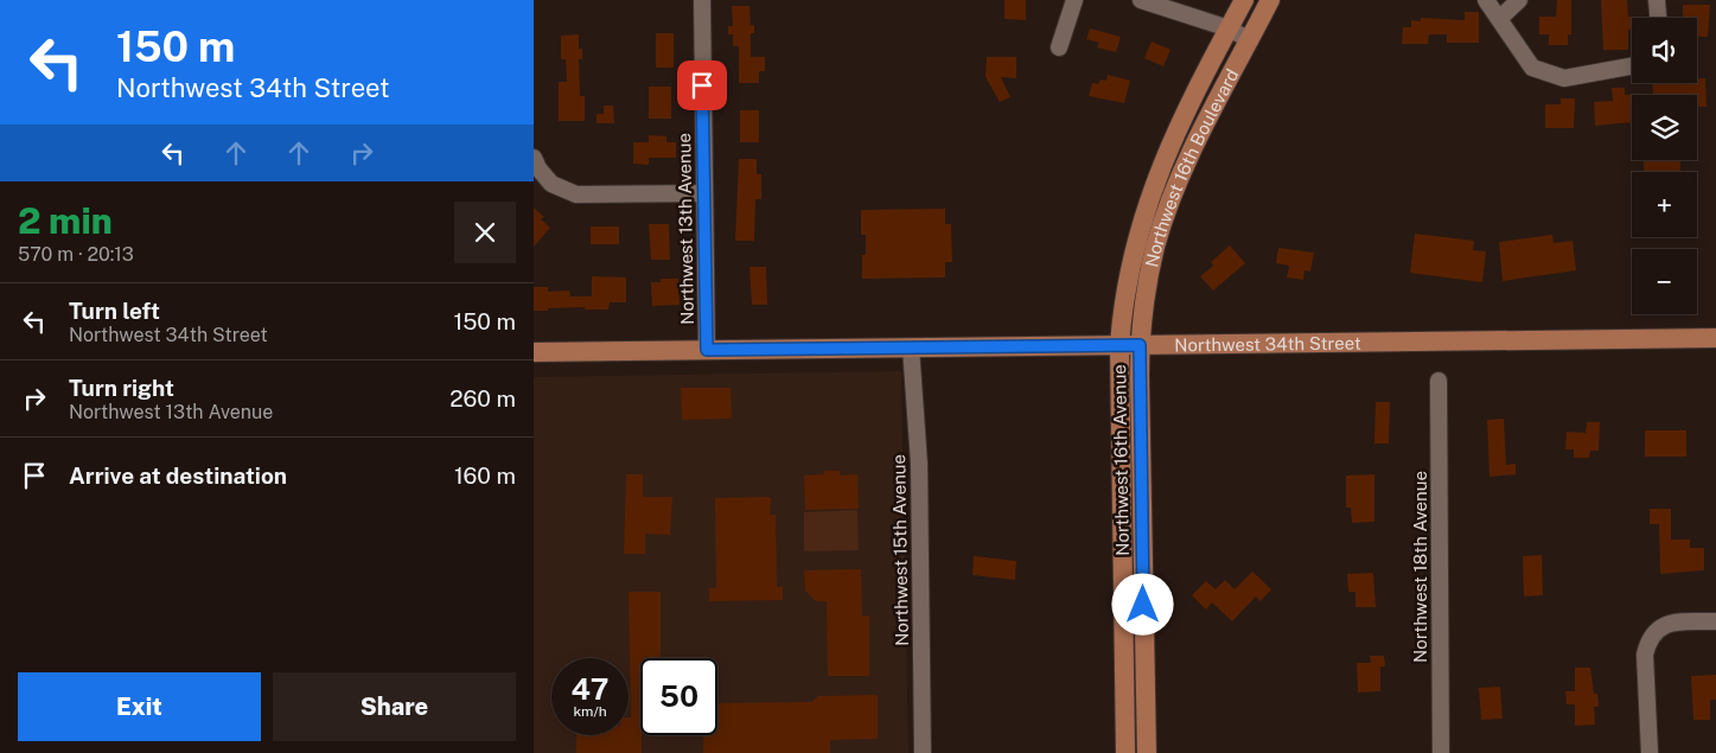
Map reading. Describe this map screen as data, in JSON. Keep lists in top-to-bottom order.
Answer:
{
  "streets": {
    "main road": ["Northwest 16th Boulevard", "Northwest 34th Street", "Northwest 16th Avenue"],
    "street": ["Northwest 13th Avenue", "Northwest 15th Avenue", "Northwest 18th Avenue"]
  },
  "crossings": [
    ["Northwest 16th Boulevard", "Northwest 34th Street"],
    ["Northwest 16th Boulevard", "Northwest 16th Avenue"],
    ["Northwest 13th Avenue", "Northwest 34th Street"],
    ["Northwest 34th Street", "Northwest 16th Avenue"],
    ["Northwest 34th Street", "Northwest 15th Avenue"]
  ],
  "page": {
    "turn": ["150 m", "Northwest 34th Street"],
    "map_buttons": ["+", "−"],
    "heading": ["2 min", "570 m · 20:13"],
    "list": [
      {
        "name": "Turn left",
        "note": "Northwest 34th Street",
        "value": "150 m"
      },
      {
        "name": "Turn right",
        "note": "Northwest 13th Avenue",
        "value": "260 m"
      },
      {
        "name": "Arrive at destination",
        "value": "160 m"
      }
    ],
    "speed": "47 km/h",
    "limit": "50",
    "buttons": ["Exit", "Share"]
  }
}
